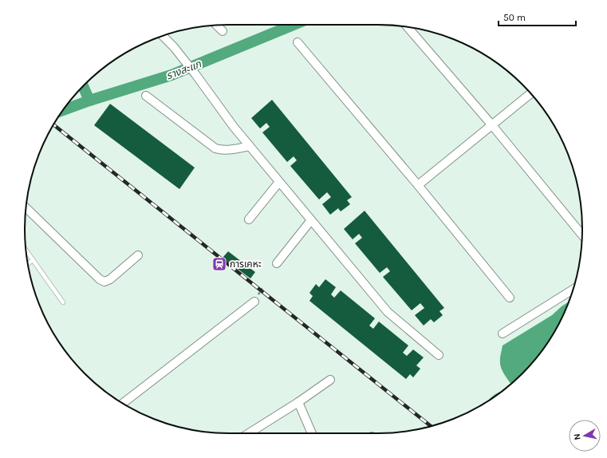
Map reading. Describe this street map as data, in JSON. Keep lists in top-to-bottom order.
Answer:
{
  "water": ["รางสะแก"],
  "places": {
    "station": ["การเคหะ"]
  },
  "scale_bar": "50 m",
  "north": "left"
}
